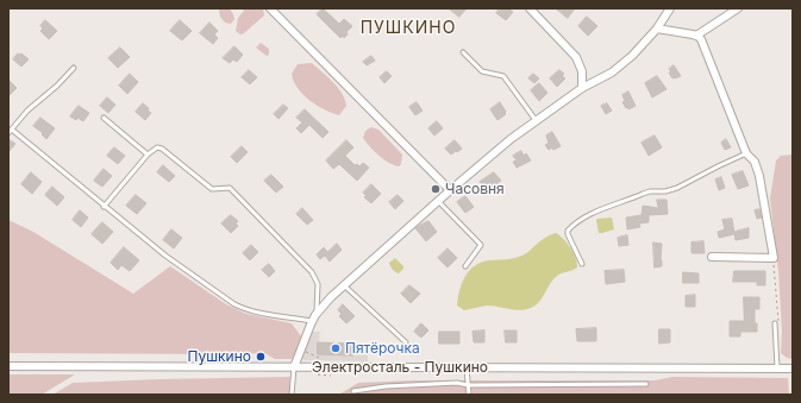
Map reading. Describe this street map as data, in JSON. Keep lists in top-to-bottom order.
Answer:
{
  "streets": {
    "street": ["Электросталь - Пушкино"]
  },
  "districts": ["ПУШКИНО"],
  "places": ["Часовня", "Пятёрочка", "Пушкино"]
}
